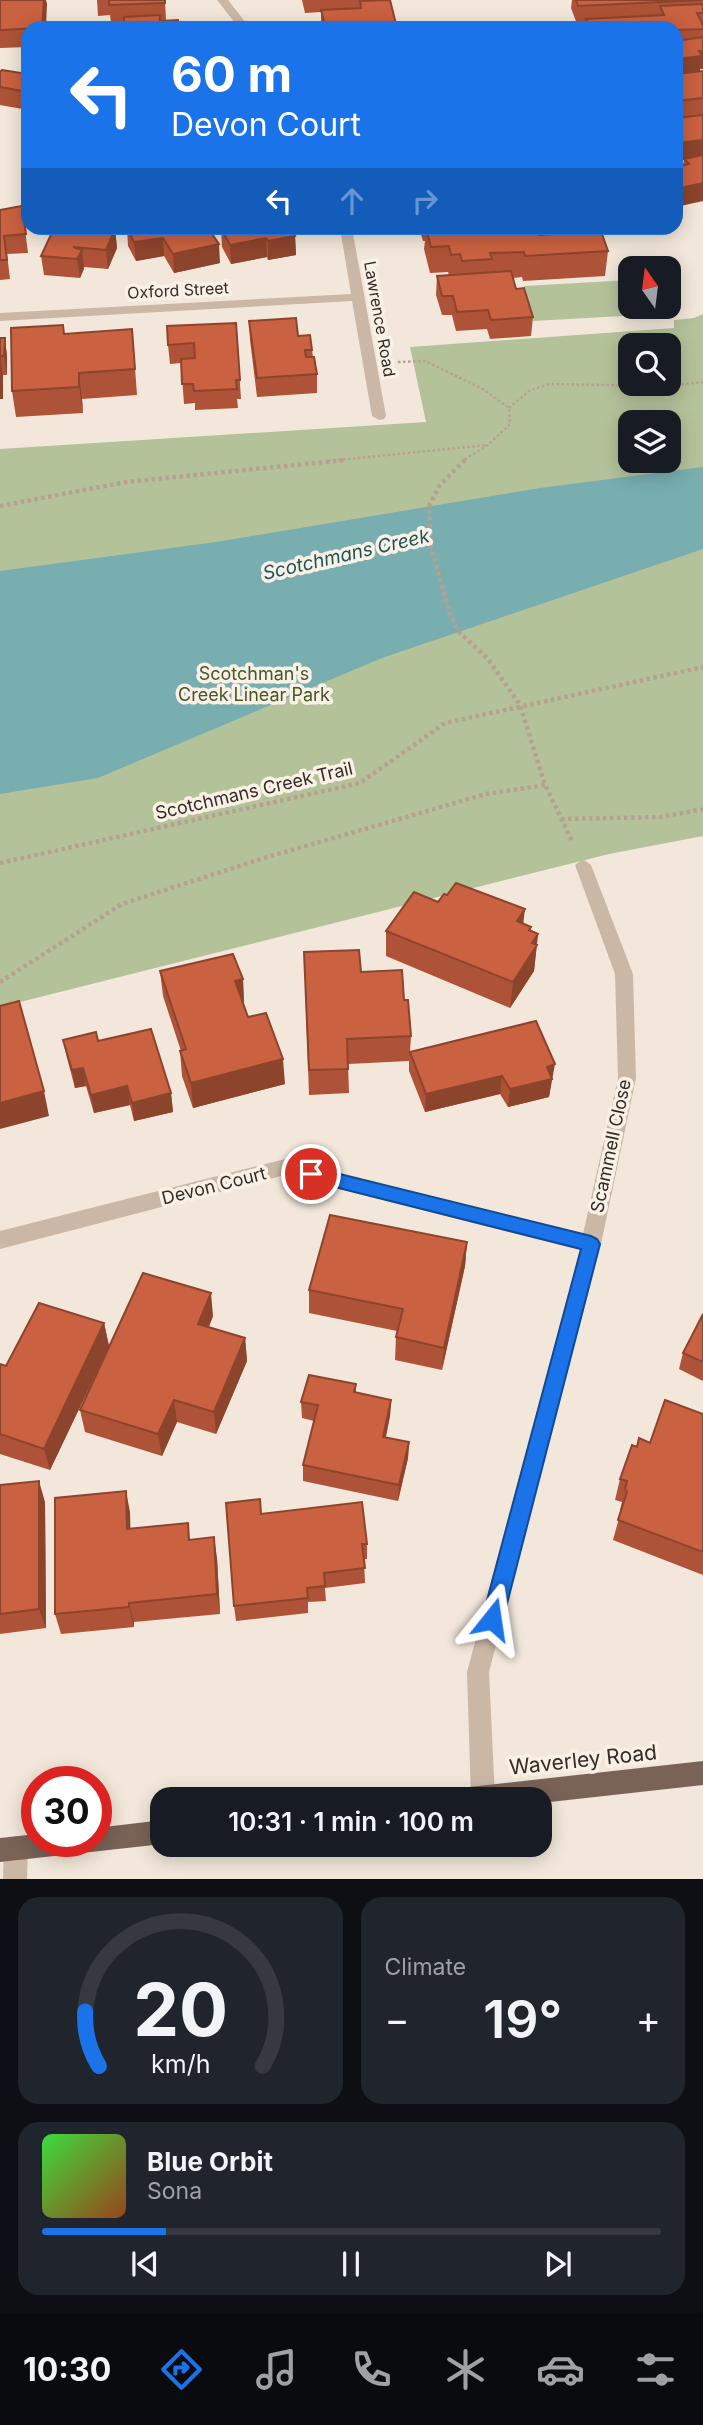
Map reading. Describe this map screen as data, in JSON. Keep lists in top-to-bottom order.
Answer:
{
  "streets": {
    "main road": ["Waverley Road"],
    "street": [
      "Oxford Street",
      "Lawrence Road",
      "Scammell Close",
      "Devon Court"
    ],
    "path": ["Scotchmans Creek Trail"]
  },
  "crossings": [
    ["Oxford Street", "Lawrence Road"],
    ["Scammell Close", "Devon Court"]
  ],
  "water": ["Scotchmans Creek"],
  "parks": ["Scotchman's Creek Linear Park"],
  "north": "top",
  "page": {
    "turn": ["60 m", "Devon Court"],
    "limit": "30",
    "trip": "10:31 · 1 min · 100 m",
    "tile": "Climate",
    "heat": ["−", "19°", "+"],
    "song": ["Blue Orbit", "Sona"],
    "tabs": "10:30",
    "gauge": ["20", "km/h"]
  }
}
